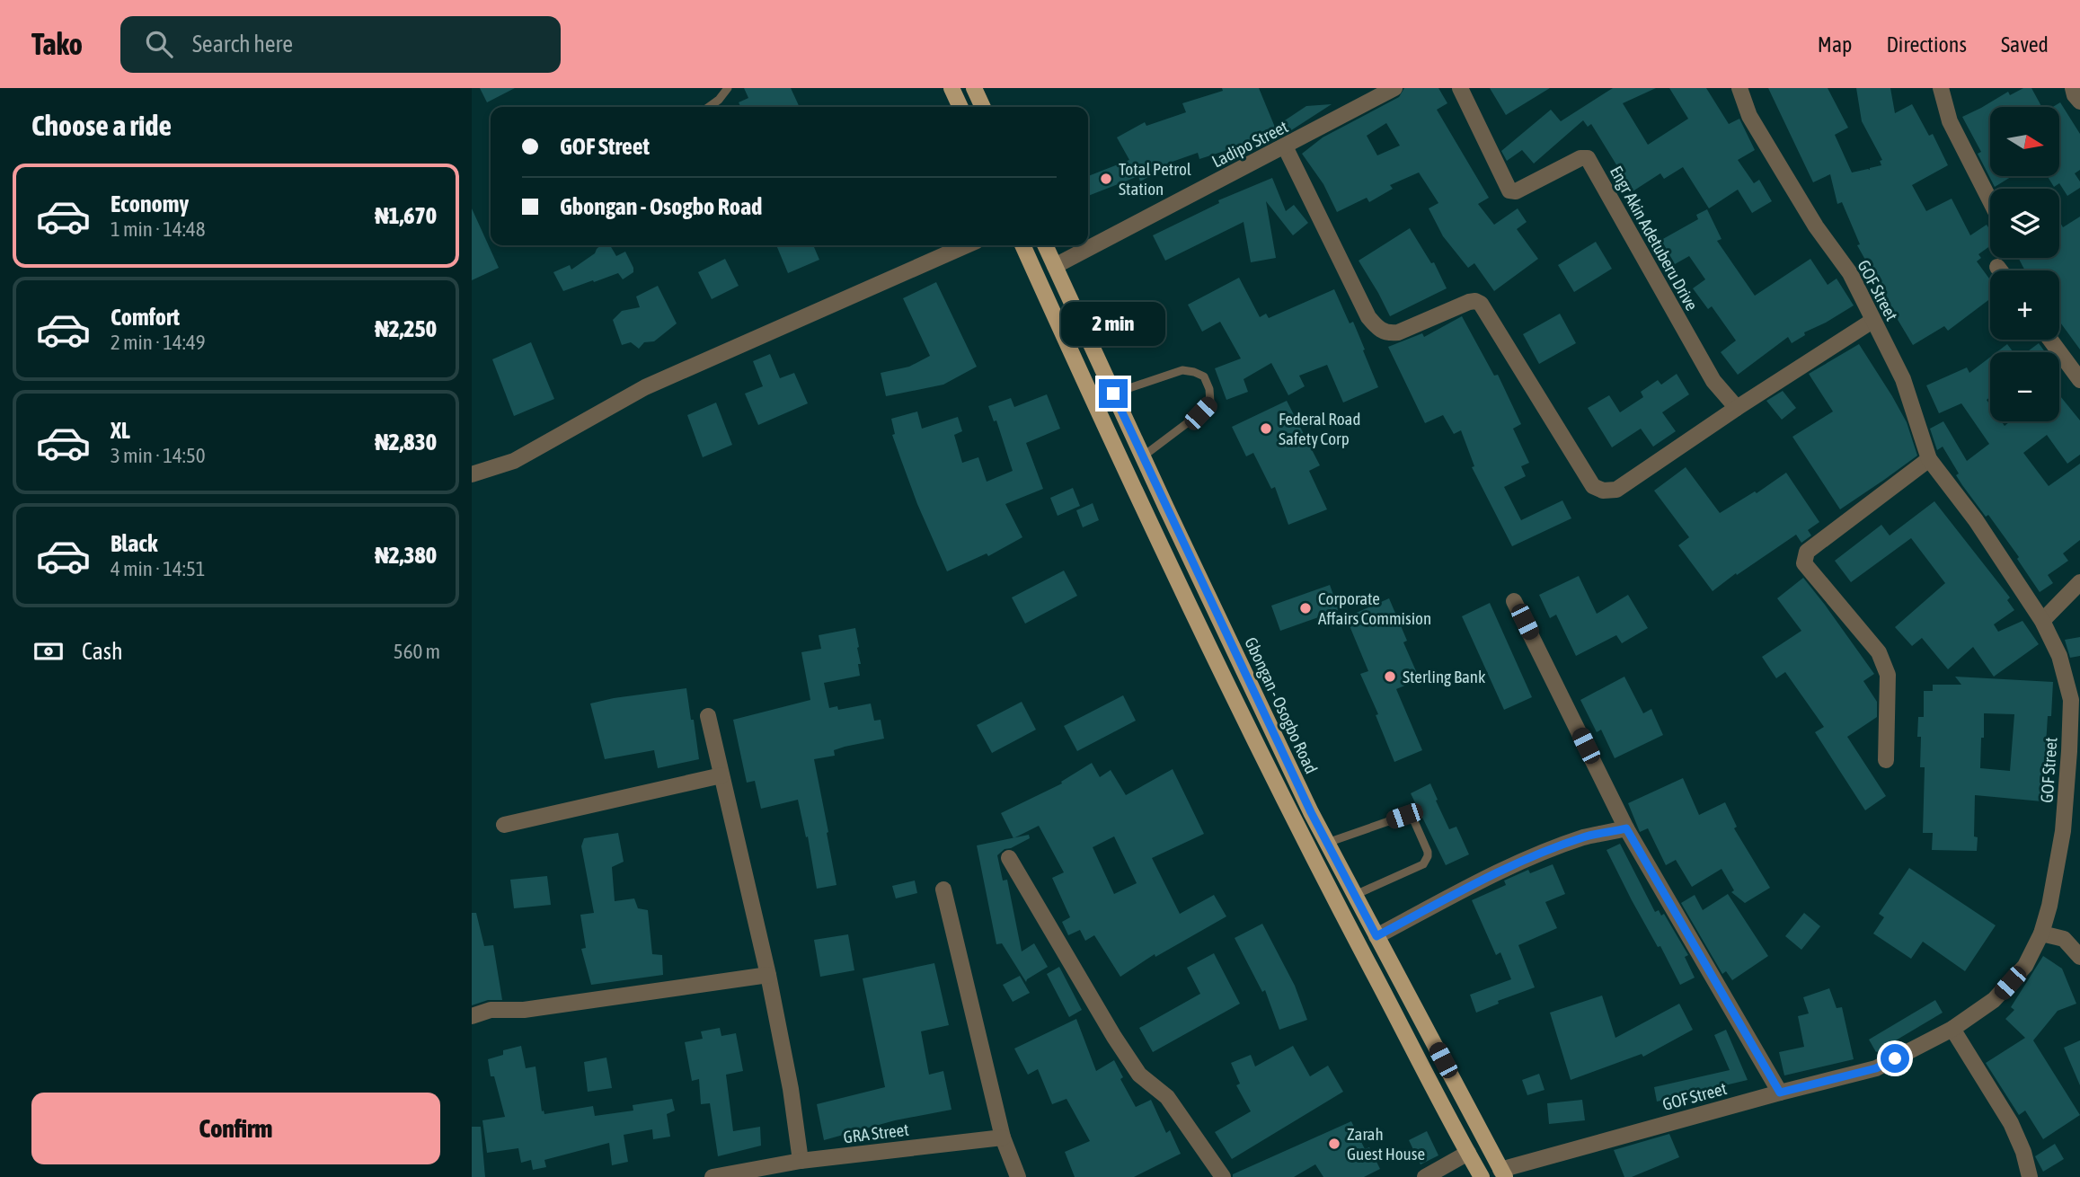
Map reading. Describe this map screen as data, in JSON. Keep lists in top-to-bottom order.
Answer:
{
  "streets": {
    "main road": ["Gbongan - Osogbo Road"],
    "street": [
      "Ladipo Street",
      "Engr Akin Adetuberu Drive",
      "GOF Street",
      "GRA Street"
    ]
  },
  "crossings": [
    ["Ladipo Street", "Gbongan - Osogbo Road"],
    ["GOF Street", "Gbongan - Osogbo Road"]
  ],
  "places": [
    "Total Petrol Station",
    "Federal Road Safety Corp",
    "Corporate Affairs Commision",
    "Sterling Bank",
    "Zarah Guest House"
  ],
  "north": "right",
  "page": {
    "header": "Tako",
    "search": "Search here",
    "nav": ["Map", "Directions", "Saved"],
    "heading": "Choose a ride",
    "map_buttons": ["+", "−"],
    "banner": ["GOF Street", "Gbongan - Osogbo Road"],
    "list": [
      {
        "name": "Economy",
        "note": "1 min · 14:48",
        "value": "₦1,670"
      },
      {
        "name": "Comfort",
        "note": "2 min · 14:49",
        "value": "₦2,250"
      },
      {
        "name": "XL",
        "note": "3 min · 14:50",
        "value": "₦2,830"
      },
      {
        "name": "Black",
        "note": "4 min · 14:51",
        "value": "₦2,380"
      }
    ],
    "bubble": "2 min",
    "pay": ["Cash", "560 m"],
    "buttons": "Confirm"
  }
}
